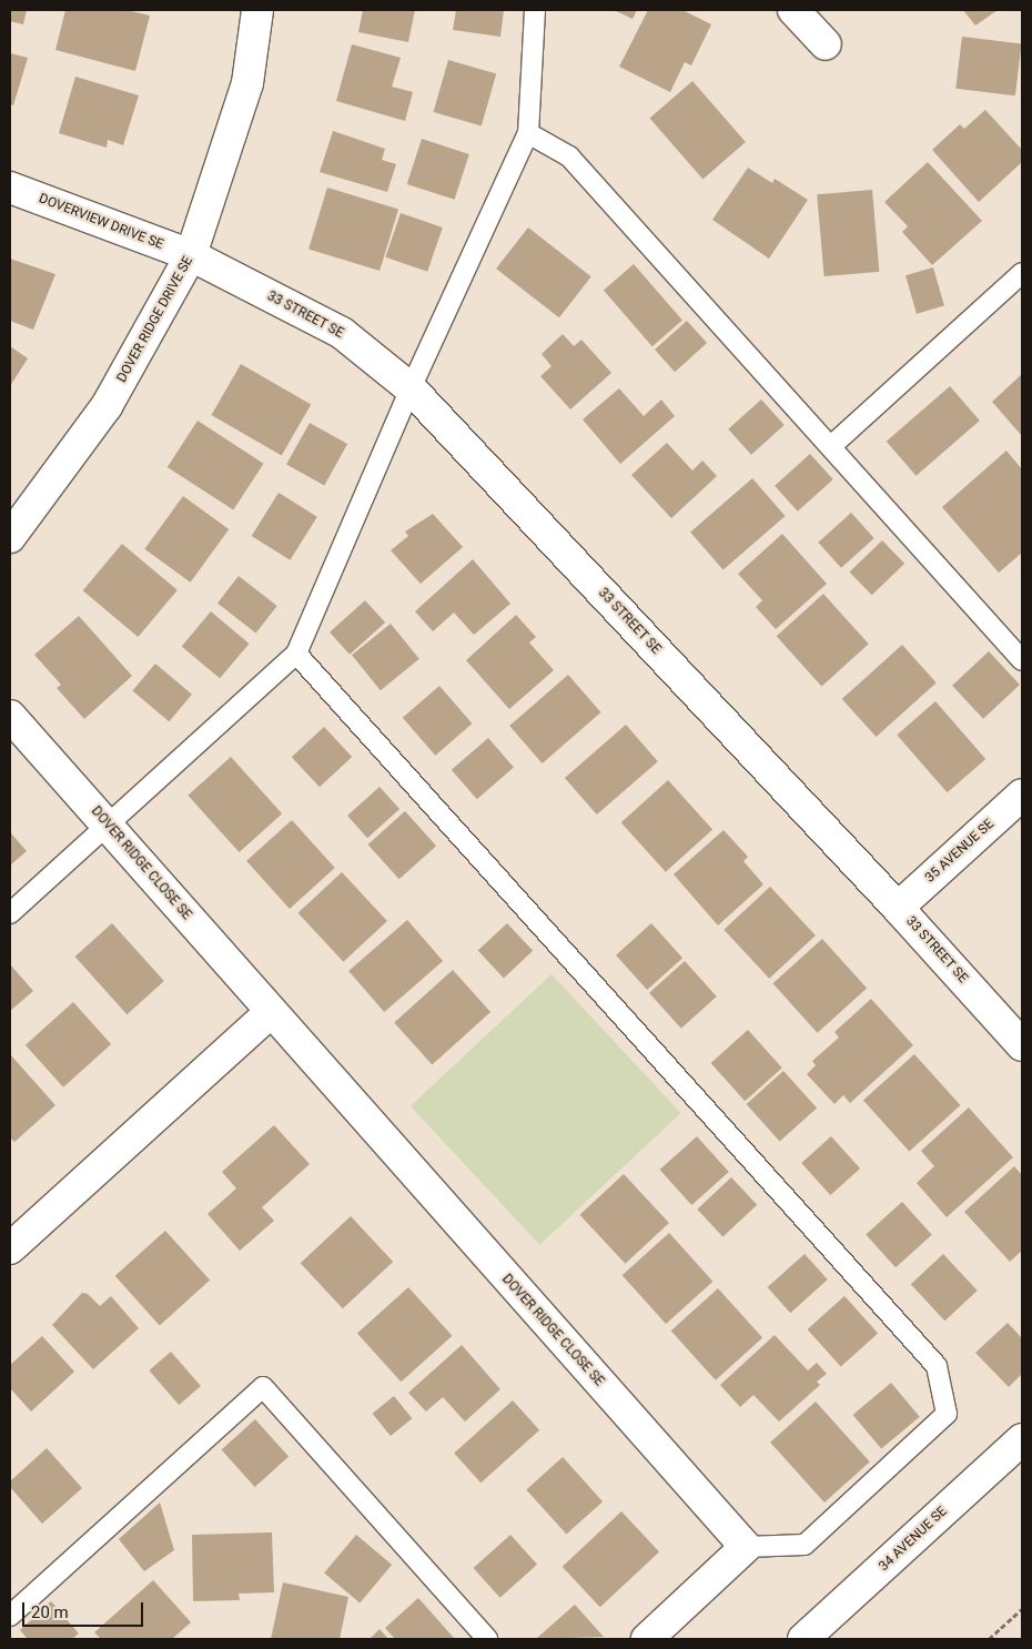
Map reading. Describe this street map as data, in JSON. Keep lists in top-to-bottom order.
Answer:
{
  "streets": {
    "street": [
      "DOVERVIEW DRIVE SE",
      "33 STREET SE",
      "DOVER RIDGE DRIVE SE",
      "35 AVENUE SE",
      "DOVER RIDGE CLOSE SE",
      "34 AVENUE SE"
    ]
  },
  "crossings": [
    ["DOVERVIEW DRIVE SE", "33 STREET SE"],
    ["DOVERVIEW DRIVE SE", "DOVER RIDGE DRIVE SE"],
    ["33 STREET SE", "DOVER RIDGE DRIVE SE"],
    ["33 STREET SE", "35 AVENUE SE"]
  ],
  "scale_bar": "20 m"
}
